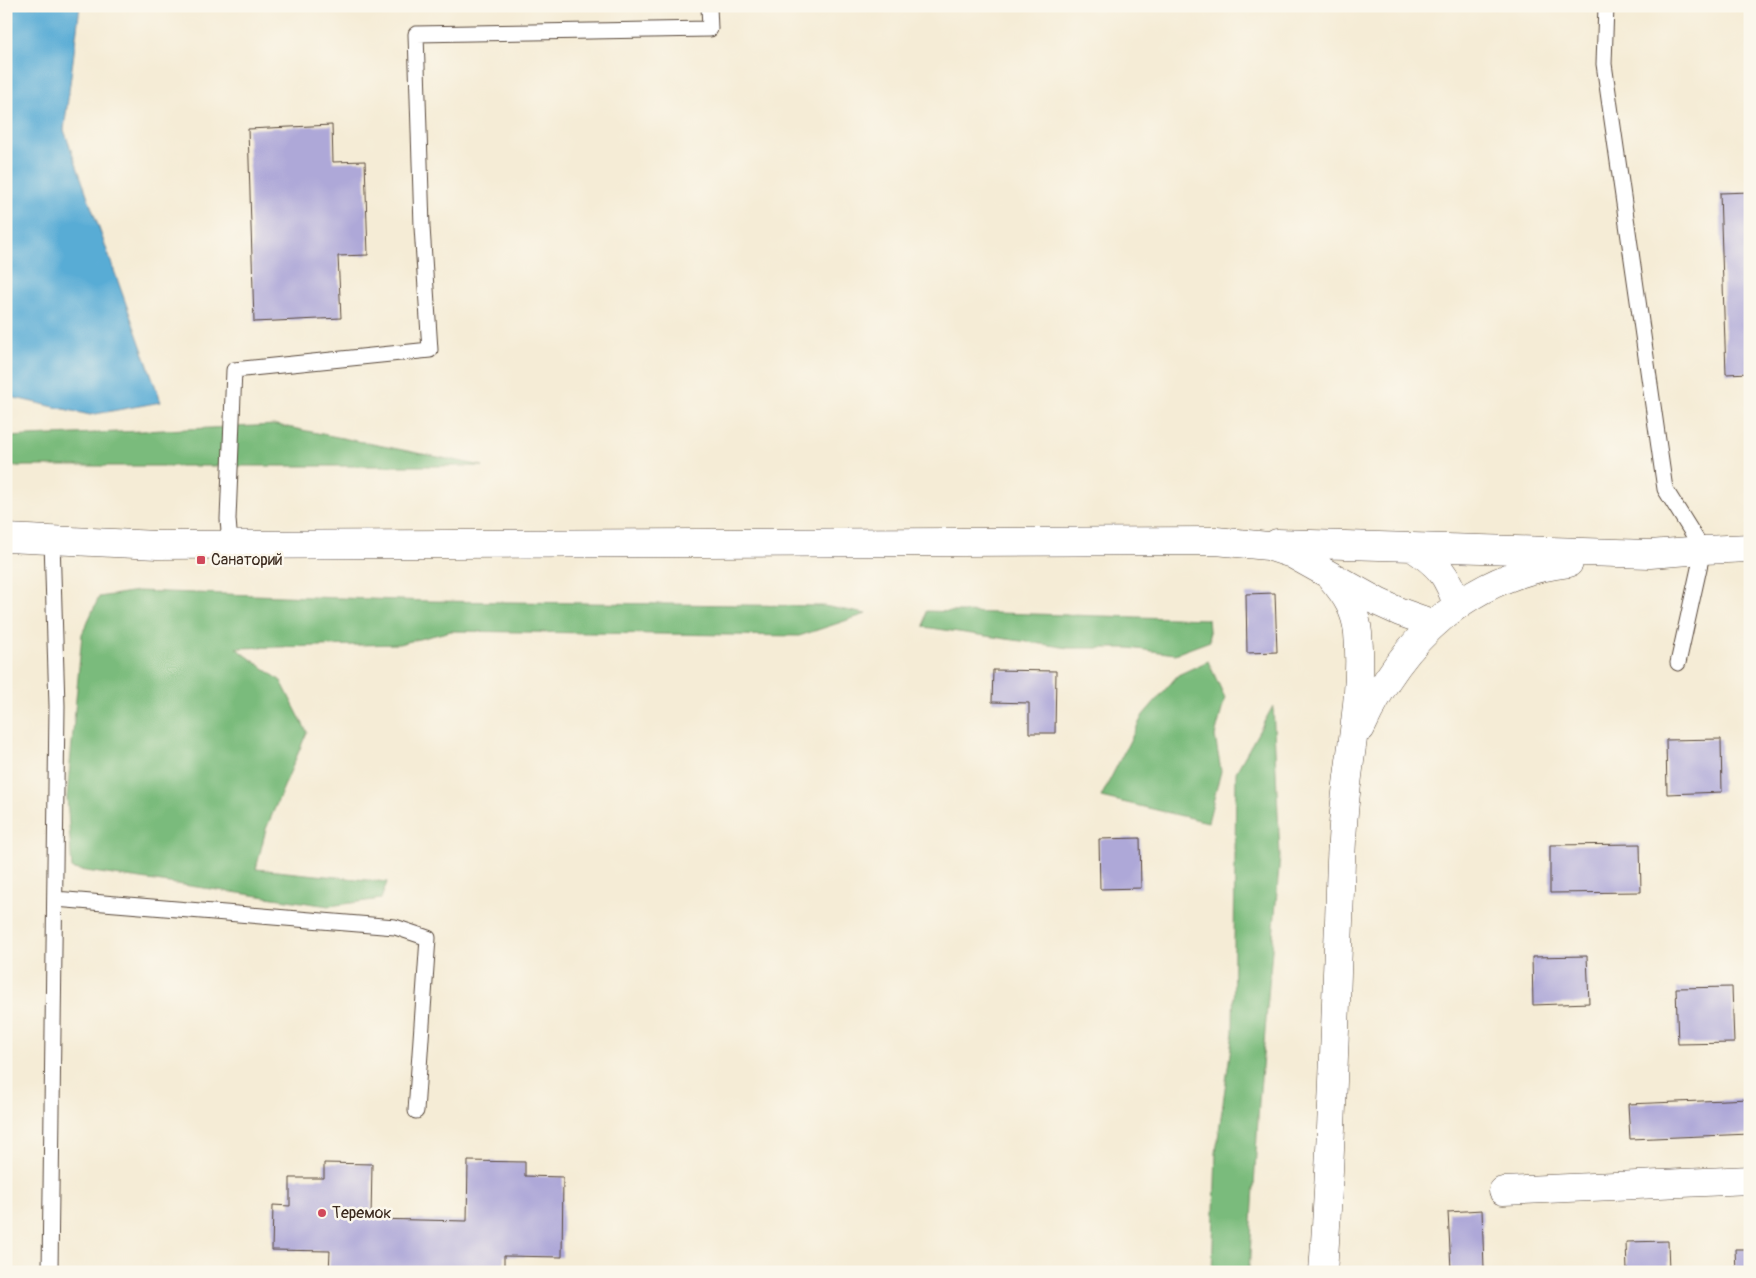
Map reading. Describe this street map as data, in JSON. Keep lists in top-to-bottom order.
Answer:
{
  "places": {
    "transit": ["Санаторий"],
    "other": ["Теремок"]
  }
}
